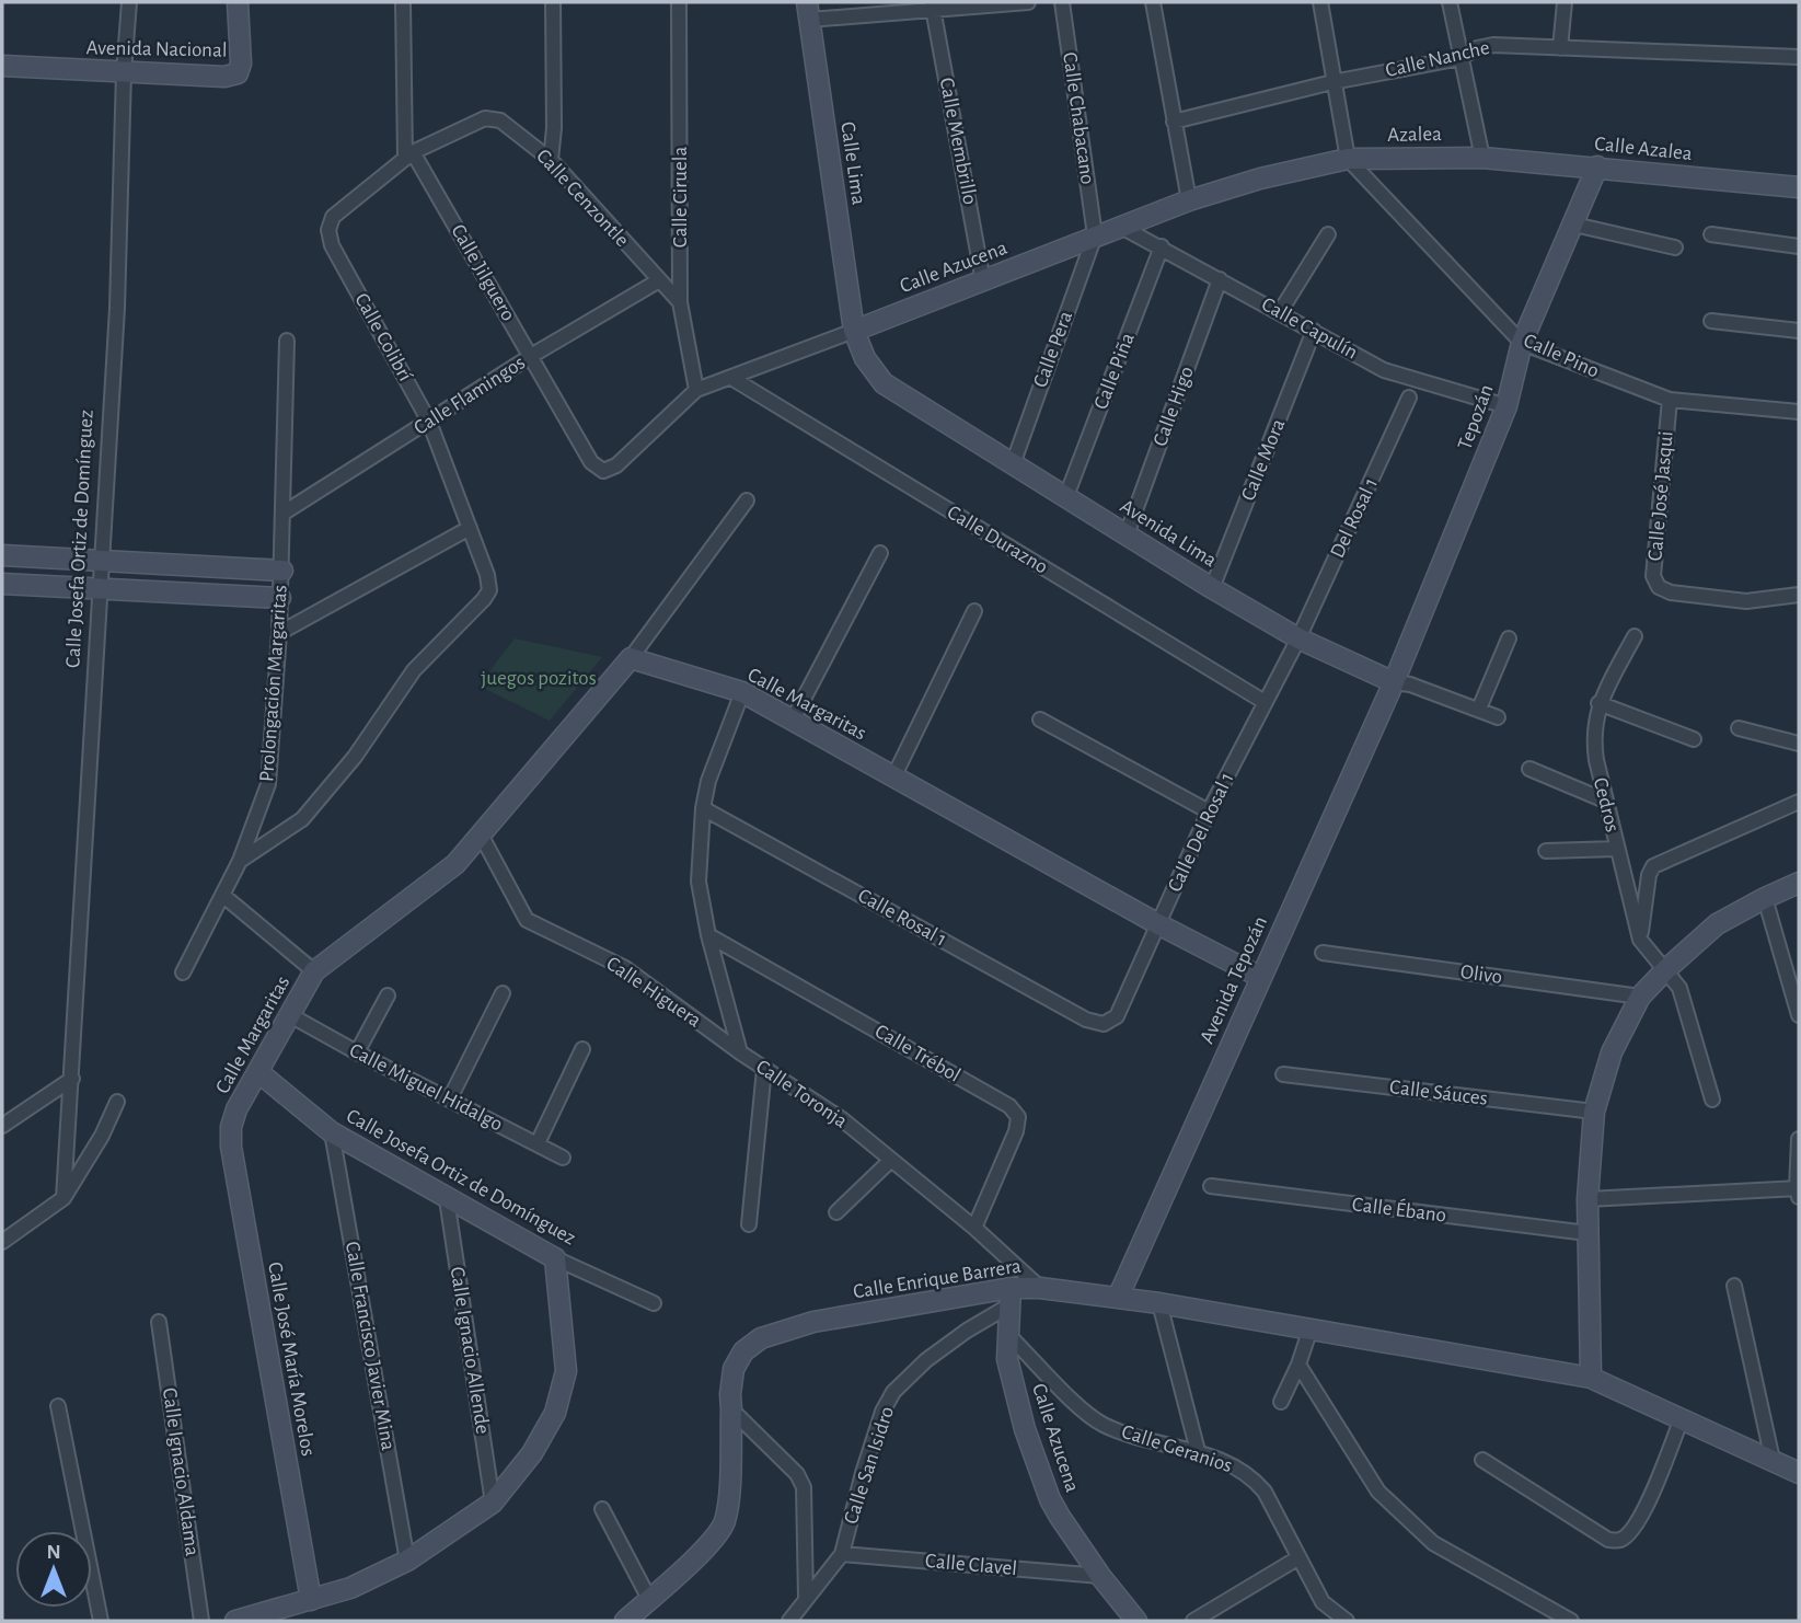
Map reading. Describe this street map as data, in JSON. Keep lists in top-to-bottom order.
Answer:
{
  "streets": {
    "street": [
      "Avenida Nacional",
      "Calle Nanche",
      "Calle Chabacano",
      "Azalea",
      "Calle Membrillo",
      "Calle Azalea",
      "Calle Lima",
      "Calle Ciruela",
      "Calle Cenzontle",
      "Calle Azucena",
      "Calle Jilguero",
      "Calle Capulín",
      "Calle Colibrí",
      "Calle Pera",
      "Calle Pino",
      "Calle Piña",
      "Calle Flamingos",
      "Calle Higo",
      "Tepozán",
      "Calle Mora",
      "Calle José Jasqui",
      "Del Rosal 1",
      "Avenida Lima",
      "Calle Josefa Ortiz de Domínguez",
      "Calle Durazno",
      "Prolongación Margaritas",
      "Calle Margaritas",
      "Cedros",
      "Calle Del Rosal 1",
      "Calle Rosal 1",
      "Olivo",
      "Avenida Tepozán",
      "Calle Higuera",
      "Calle Trébol",
      "Calle Miguel Hidalgo",
      "Calle Sáuces",
      "Calle Toronja",
      "Calle Ébano",
      "Calle Enrique Barrera",
      "Calle Francisco Javier Mina",
      "Calle Ignacio Allende",
      "Calle José María Morelos",
      "Calle Geranios",
      "Calle San Isidro",
      "Calle Ignacio Aldama",
      "Calle Clavel"
    ]
  },
  "crossings": [
    ["Avenida Nacional", "Calle Josefa Ortiz de Domínguez"],
    ["Calle Chabacano", "Calle Azucena"],
    ["Calle Chabacano", "Calle Pera"],
    ["Azalea", "Calle Azalea"],
    ["Azalea", "Calle Azucena"],
    ["Azalea", "Calle Pino"],
    ["Calle Membrillo", "Calle Azucena"],
    ["Calle Azalea", "Tepozán"],
    ["Calle Lima", "Calle Azucena"],
    ["Calle Lima", "Avenida Lima"],
    ["Calle Ciruela", "Calle Cenzontle"],
    ["Calle Ciruela", "Calle Azucena"],
    ["Calle Cenzontle", "Calle Jilguero"],
    ["Calle Cenzontle", "Calle Colibrí"],
    ["Calle Cenzontle", "Calle Flamingos"],
    ["Calle Azucena", "Calle Jilguero"],
    ["Calle Azucena", "Calle Capulín"],
    ["Calle Azucena", "Calle Pera"],
    ["Calle Azucena", "Calle Pino"],
    ["Calle Azucena", "Avenida Lima"],
    ["Calle Azucena", "Calle Durazno"],
    ["Calle Azucena", "Calle Enrique Barrera"],
    ["Calle Azucena", "Calle Geranios"],
    ["Calle Azucena", "Calle San Isidro"],
    ["Calle Azucena", "Calle Clavel"],
    ["Calle Jilguero", "Calle Flamingos"],
    ["Calle Capulín", "Calle Piña"],
    ["Calle Capulín", "Calle Higo"],
    ["Calle Capulín", "Tepozán"],
    ["Calle Capulín", "Calle Mora"],
    ["Calle Colibrí", "Calle Flamingos"],
    ["Calle Colibrí", "Prolongación Margaritas"],
    ["Calle Pera", "Avenida Lima"],
    ["Calle Pino", "Tepozán"],
    ["Calle Pino", "Calle José Jasqui"],
    ["Calle Piña", "Avenida Lima"],
    ["Calle Flamingos", "Prolongación Margaritas"],
    ["Calle Higo", "Avenida Lima"],
    ["Tepozán", "Avenida Lima"],
    ["Tepozán", "Avenida Tepozán"],
    ["Calle Mora", "Avenida Lima"],
    ["Del Rosal 1", "Avenida Lima"],
    ["Del Rosal 1", "Calle Del Rosal 1"],
    ["Avenida Lima", "Calle Del Rosal 1"],
    ["Avenida Lima", "Avenida Tepozán"],
    ["Calle Josefa Ortiz de Domínguez", "Calle Margaritas"],
    ["Calle Josefa Ortiz de Domínguez", "Calle Francisco Javier Mina"],
    ["Calle Josefa Ortiz de Domínguez", "Calle Ignacio Allende"],
    ["Calle Durazno", "Calle Del Rosal 1"],
    ["Calle Margaritas", "Calle Del Rosal 1"],
    ["Calle Margaritas", "Avenida Tepozán"],
    ["Calle Margaritas", "Calle Higuera"],
    ["Calle Margaritas", "Calle Miguel Hidalgo"],
    ["Calle Margaritas", "Calle Toronja"],
    ["Calle Margaritas", "Calle José María Morelos"],
    ["Calle Del Rosal 1", "Calle Rosal 1"],
    ["Calle Rosal 1", "Calle Toronja"],
    ["Avenida Tepozán", "Calle Enrique Barrera"],
    ["Calle Higuera", "Calle Toronja"],
    ["Calle Trébol", "Calle Toronja"],
    ["Calle Toronja", "Calle Enrique Barrera"],
    ["Calle Enrique Barrera", "Calle San Isidro"],
    ["Calle San Isidro", "Calle Clavel"]
  ],
  "parks": ["juegos pozitos"],
  "north": "top"
}
